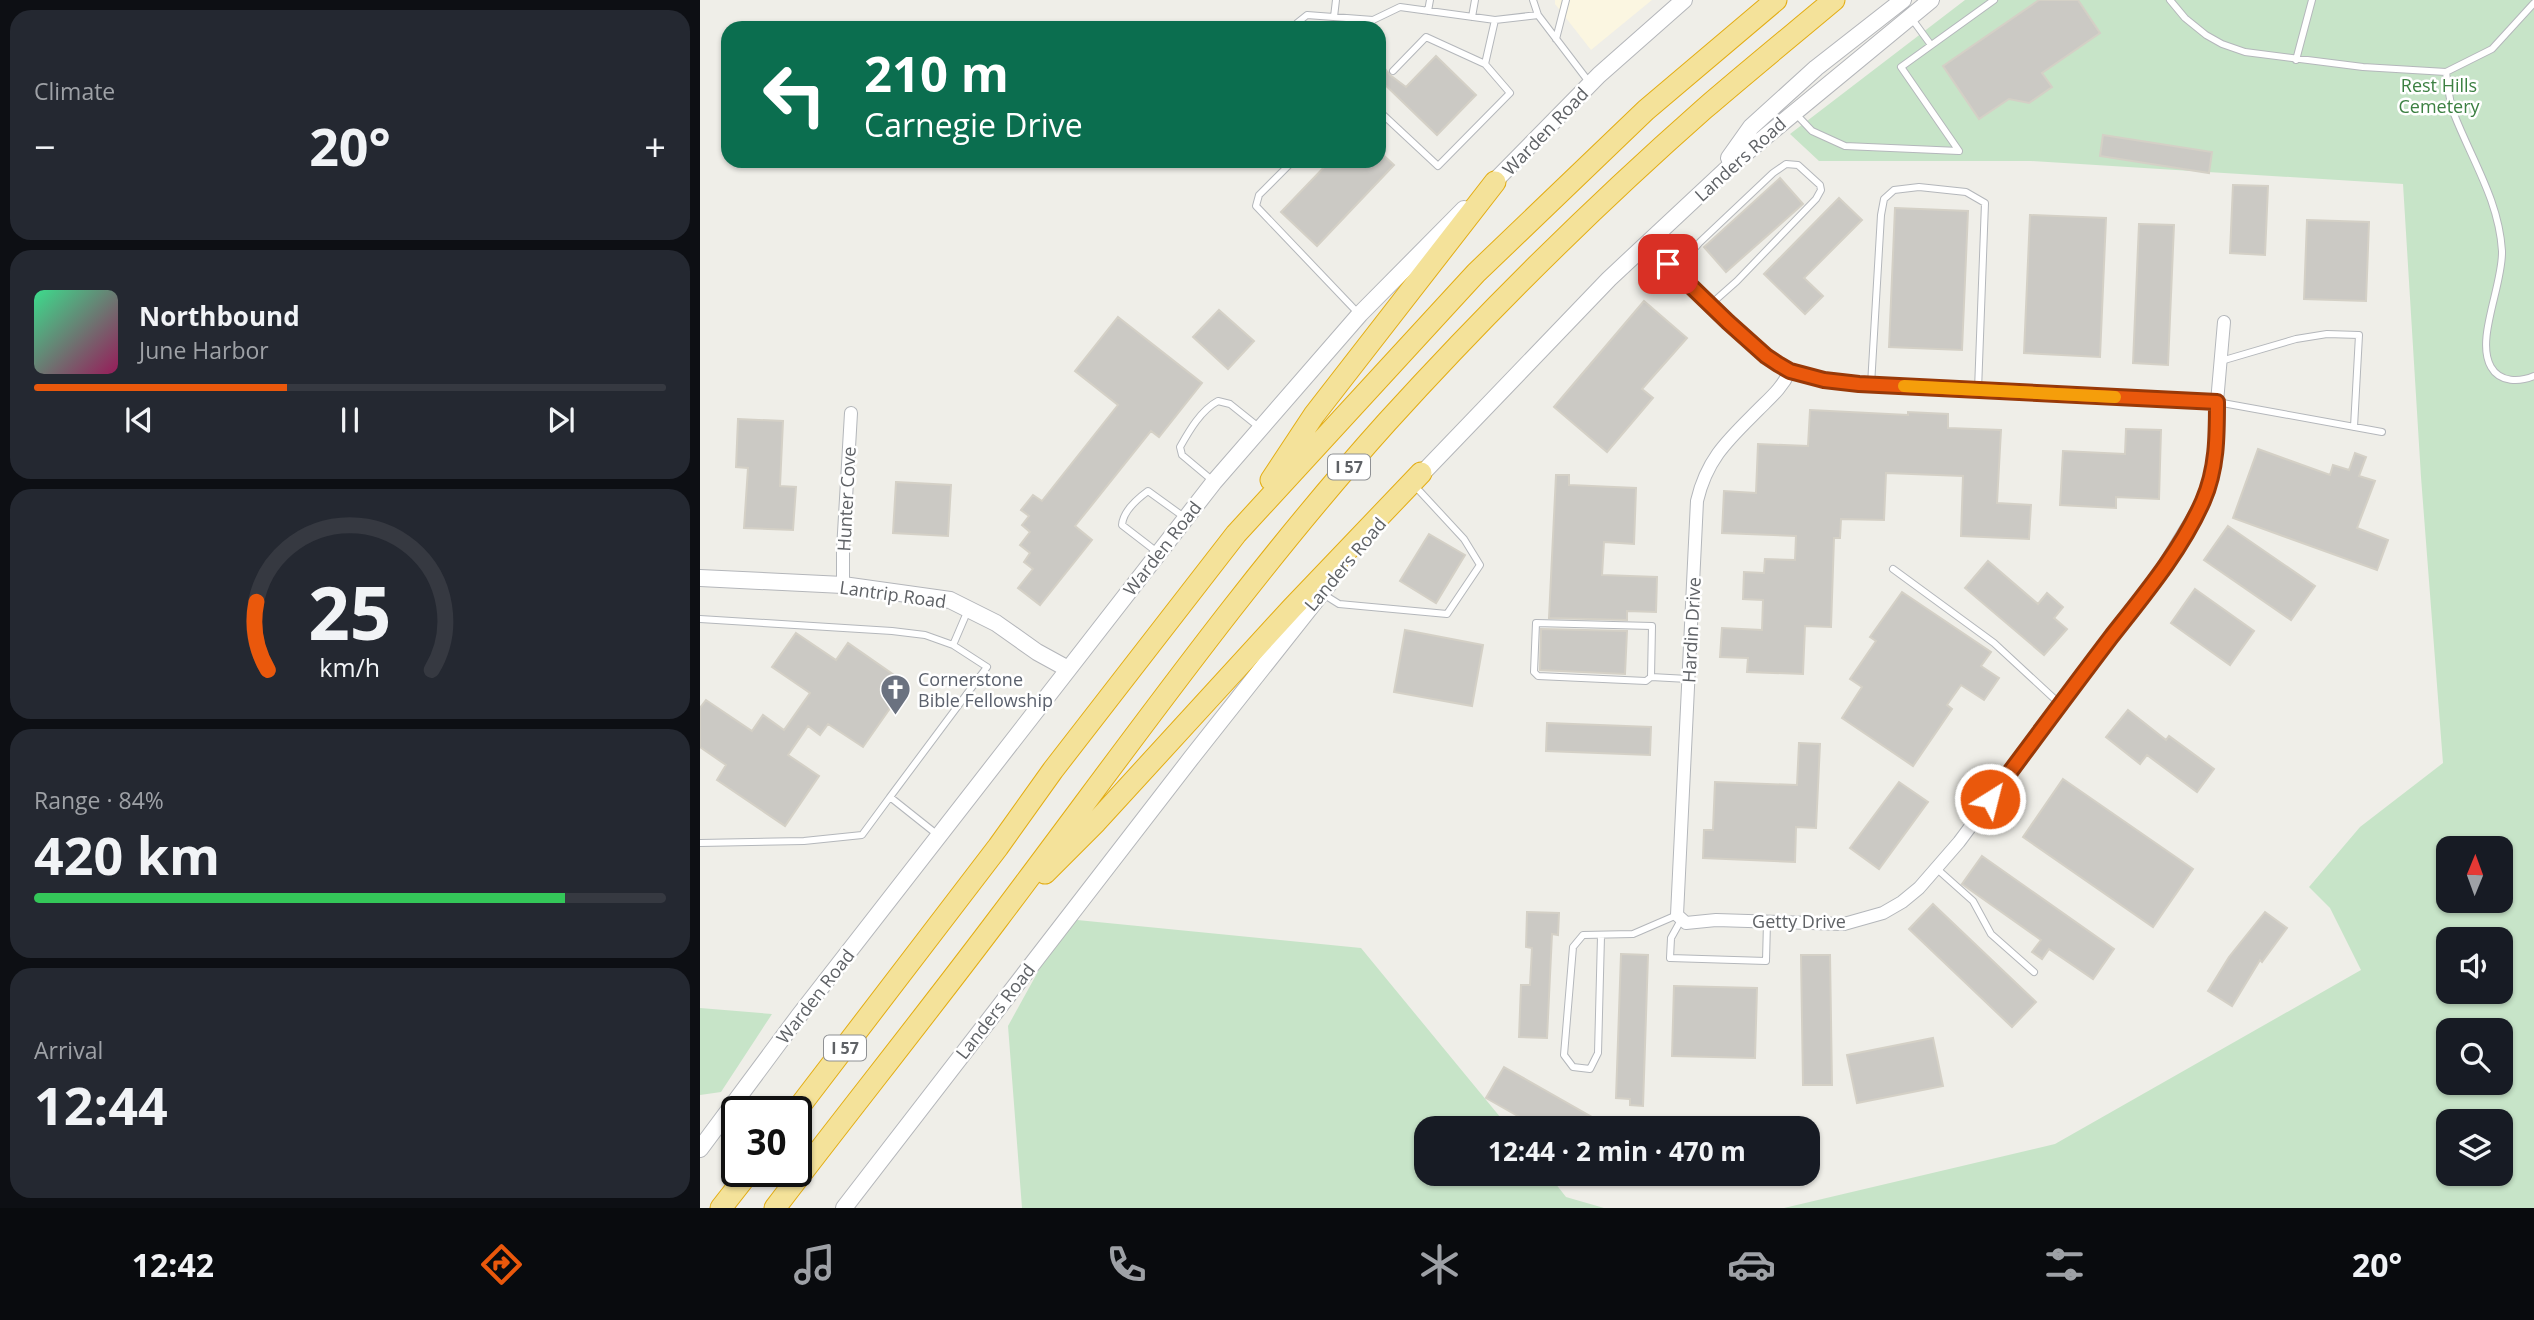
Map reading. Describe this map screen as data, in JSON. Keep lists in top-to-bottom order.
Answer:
{
  "streets": {
    "highway": ["I 57"],
    "main road": ["Warden Road", "Landers Road", "Lantrip Road"],
    "street": ["Hunter Cove", "Hardin Drive", "Getty Drive"]
  },
  "crossings": [
    ["Warden Road", "Lantrip Road"],
    ["Hunter Cove", "Lantrip Road"],
    ["Hardin Drive", "Getty Drive"]
  ],
  "parks": ["Rest Hills Cemetery"],
  "places": {
    "church": ["Cornerstone Bible Fellowship"]
  },
  "north": "top",
  "page": {
    "tile": [
      "Climate",
      ["Range · 84%", "420 km"],
      ["Arrival", "12:44"]
    ],
    "turn": ["210 m", "Carnegie Drive"],
    "heat": ["−", "20°", "+"],
    "song": ["Northbound", "June Harbor"],
    "limit": "30",
    "trip": "12:44 · 2 min · 470 m",
    "tabs": ["12:42", "20°"],
    "gauge": ["25", "km/h"]
  }
}
